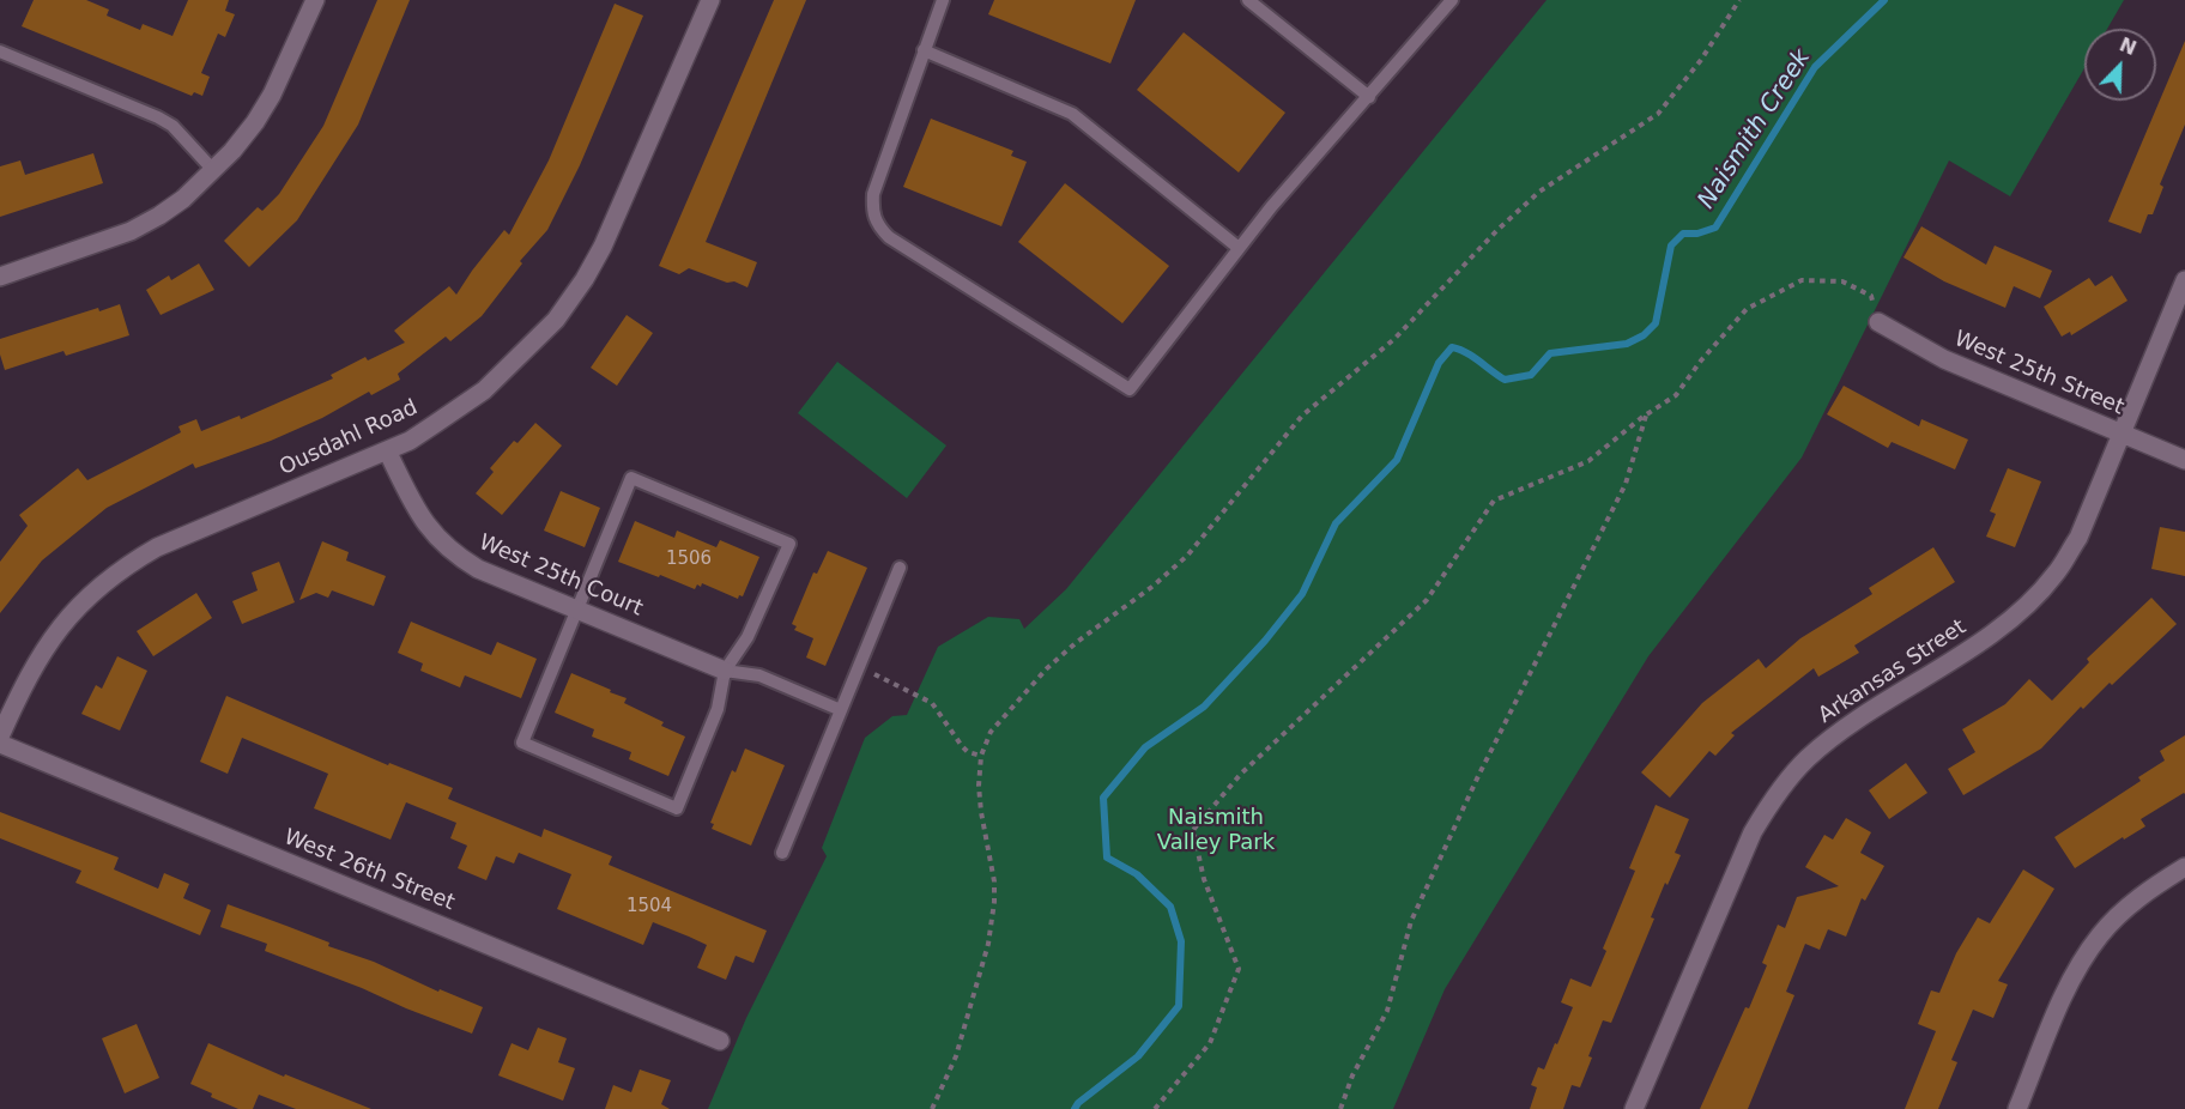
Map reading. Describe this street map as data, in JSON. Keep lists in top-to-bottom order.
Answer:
{
  "streets": {
    "street": [
      "West 25th Street",
      "Ousdahl Road",
      "West 25th Court",
      "Arkansas Street",
      "West 26th Street"
    ]
  },
  "crossings": [
    ["West 25th Street", "Arkansas Street"],
    ["Ousdahl Road", "West 25th Court"]
  ],
  "water": ["Naismith Creek"],
  "parks": ["Naismith Valley Park"],
  "house_numbers": ["1506", "1504"],
  "north": "top right"
}
